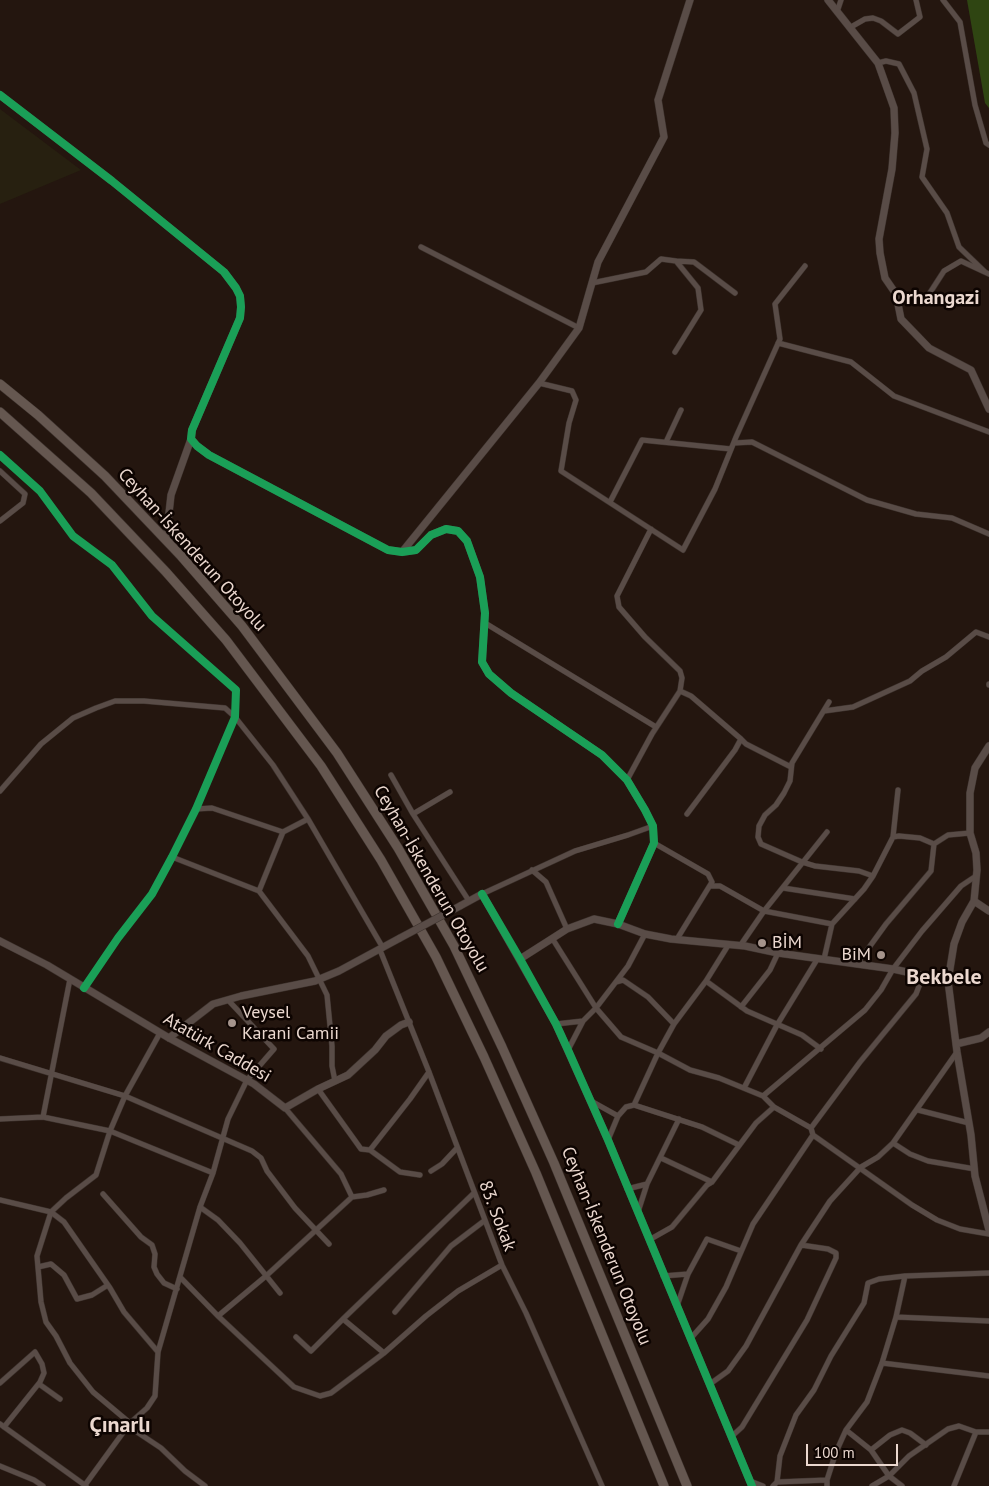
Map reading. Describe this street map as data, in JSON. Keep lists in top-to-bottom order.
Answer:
{
  "streets": {
    "highway": ["Ceyhan-İskenderun Otoyolu"],
    "street": ["Atatürk Caddesi", "83. Sokak"]
  },
  "districts": ["Orhangazi", "Bekbele", "Çınarlı"],
  "places": ["BİM", "BiM", "Veysel Karani Camii"],
  "scale_bar": "100 m"
}
